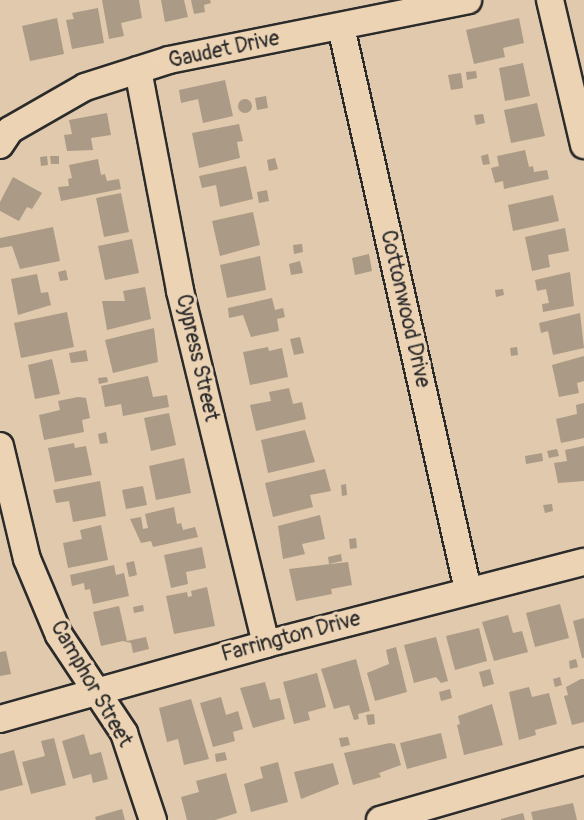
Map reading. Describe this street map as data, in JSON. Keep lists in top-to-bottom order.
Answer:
{
  "streets": {
    "street": [
      "Gaudet Drive",
      "Cottonwood Drive",
      "Cypress Street",
      "Farrington Drive",
      "Camphor Street"
    ]
  },
  "crossings": [
    ["Gaudet Drive", "Cottonwood Drive"],
    ["Gaudet Drive", "Cypress Street"],
    ["Cottonwood Drive", "Farrington Drive"],
    ["Cypress Street", "Farrington Drive"],
    ["Farrington Drive", "Camphor Street"]
  ]
}
